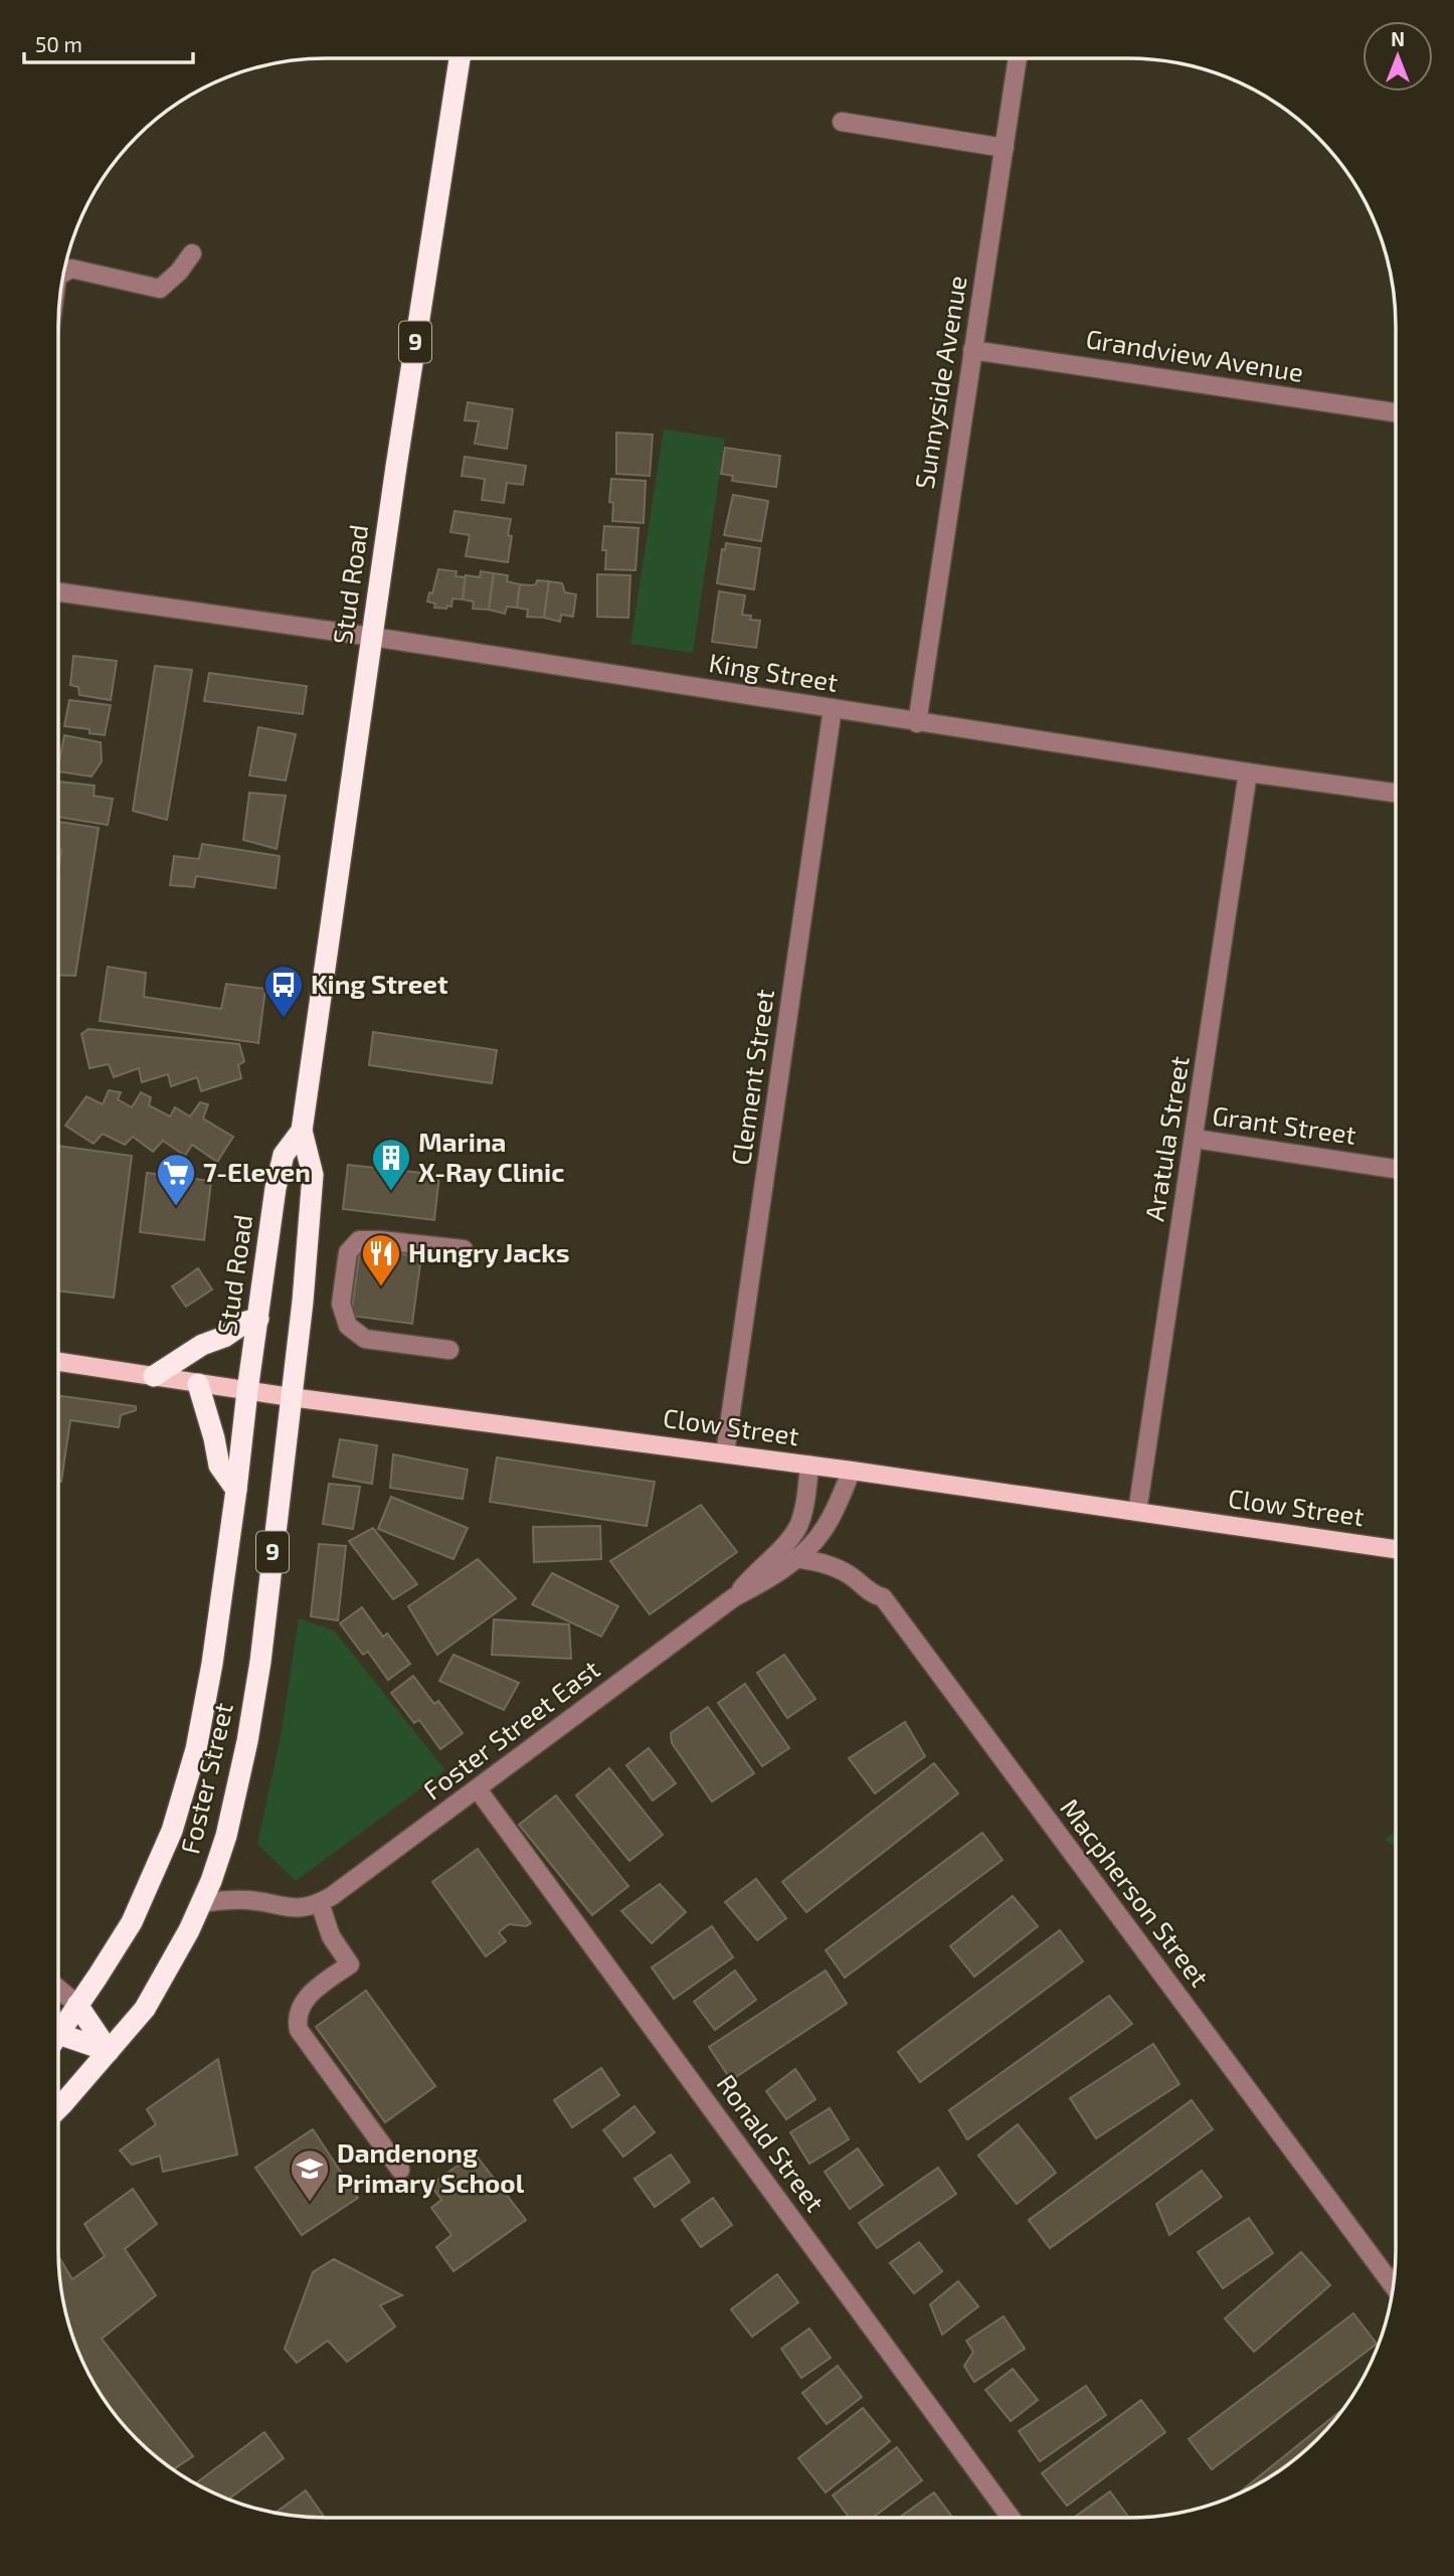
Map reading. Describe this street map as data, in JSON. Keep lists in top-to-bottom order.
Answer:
{
  "streets": {
    "highway": ["9", "Stud Road", "Foster Street"],
    "main road": ["Clow Street"],
    "street": [
      "Grandview Avenue",
      "Sunnyside Avenue",
      "King Street",
      "Clement Street",
      "Grant Street",
      "Aratula Street",
      "Foster Street East",
      "Macpherson Street",
      "Ronald Street"
    ]
  },
  "crossings": [
    ["Grandview Avenue", "Sunnyside Avenue"],
    ["Sunnyside Avenue", "King Street"],
    ["Stud Road", "King Street"],
    ["Stud Road", "Clow Street"],
    ["Stud Road", "Foster Street"],
    ["King Street", "Clement Street"],
    ["King Street", "Aratula Street"],
    ["Clement Street", "Clow Street"],
    ["Grant Street", "Aratula Street"],
    ["Aratula Street", "Clow Street"],
    ["Clow Street", "Foster Street East"],
    ["Clow Street", "Foster Street"],
    ["Foster Street East", "Macpherson Street"],
    ["Foster Street East", "Ronald Street"]
  ],
  "places": {
    "bus stop": ["King Street"],
    "building": ["Marina X-Ray Clinic"],
    "supermarket": ["7-Eleven"],
    "restaurant": ["Hungry Jacks"],
    "school or university": ["Dandenong Primary School"]
  },
  "scale_bar": "50 m",
  "north": "top"
}
